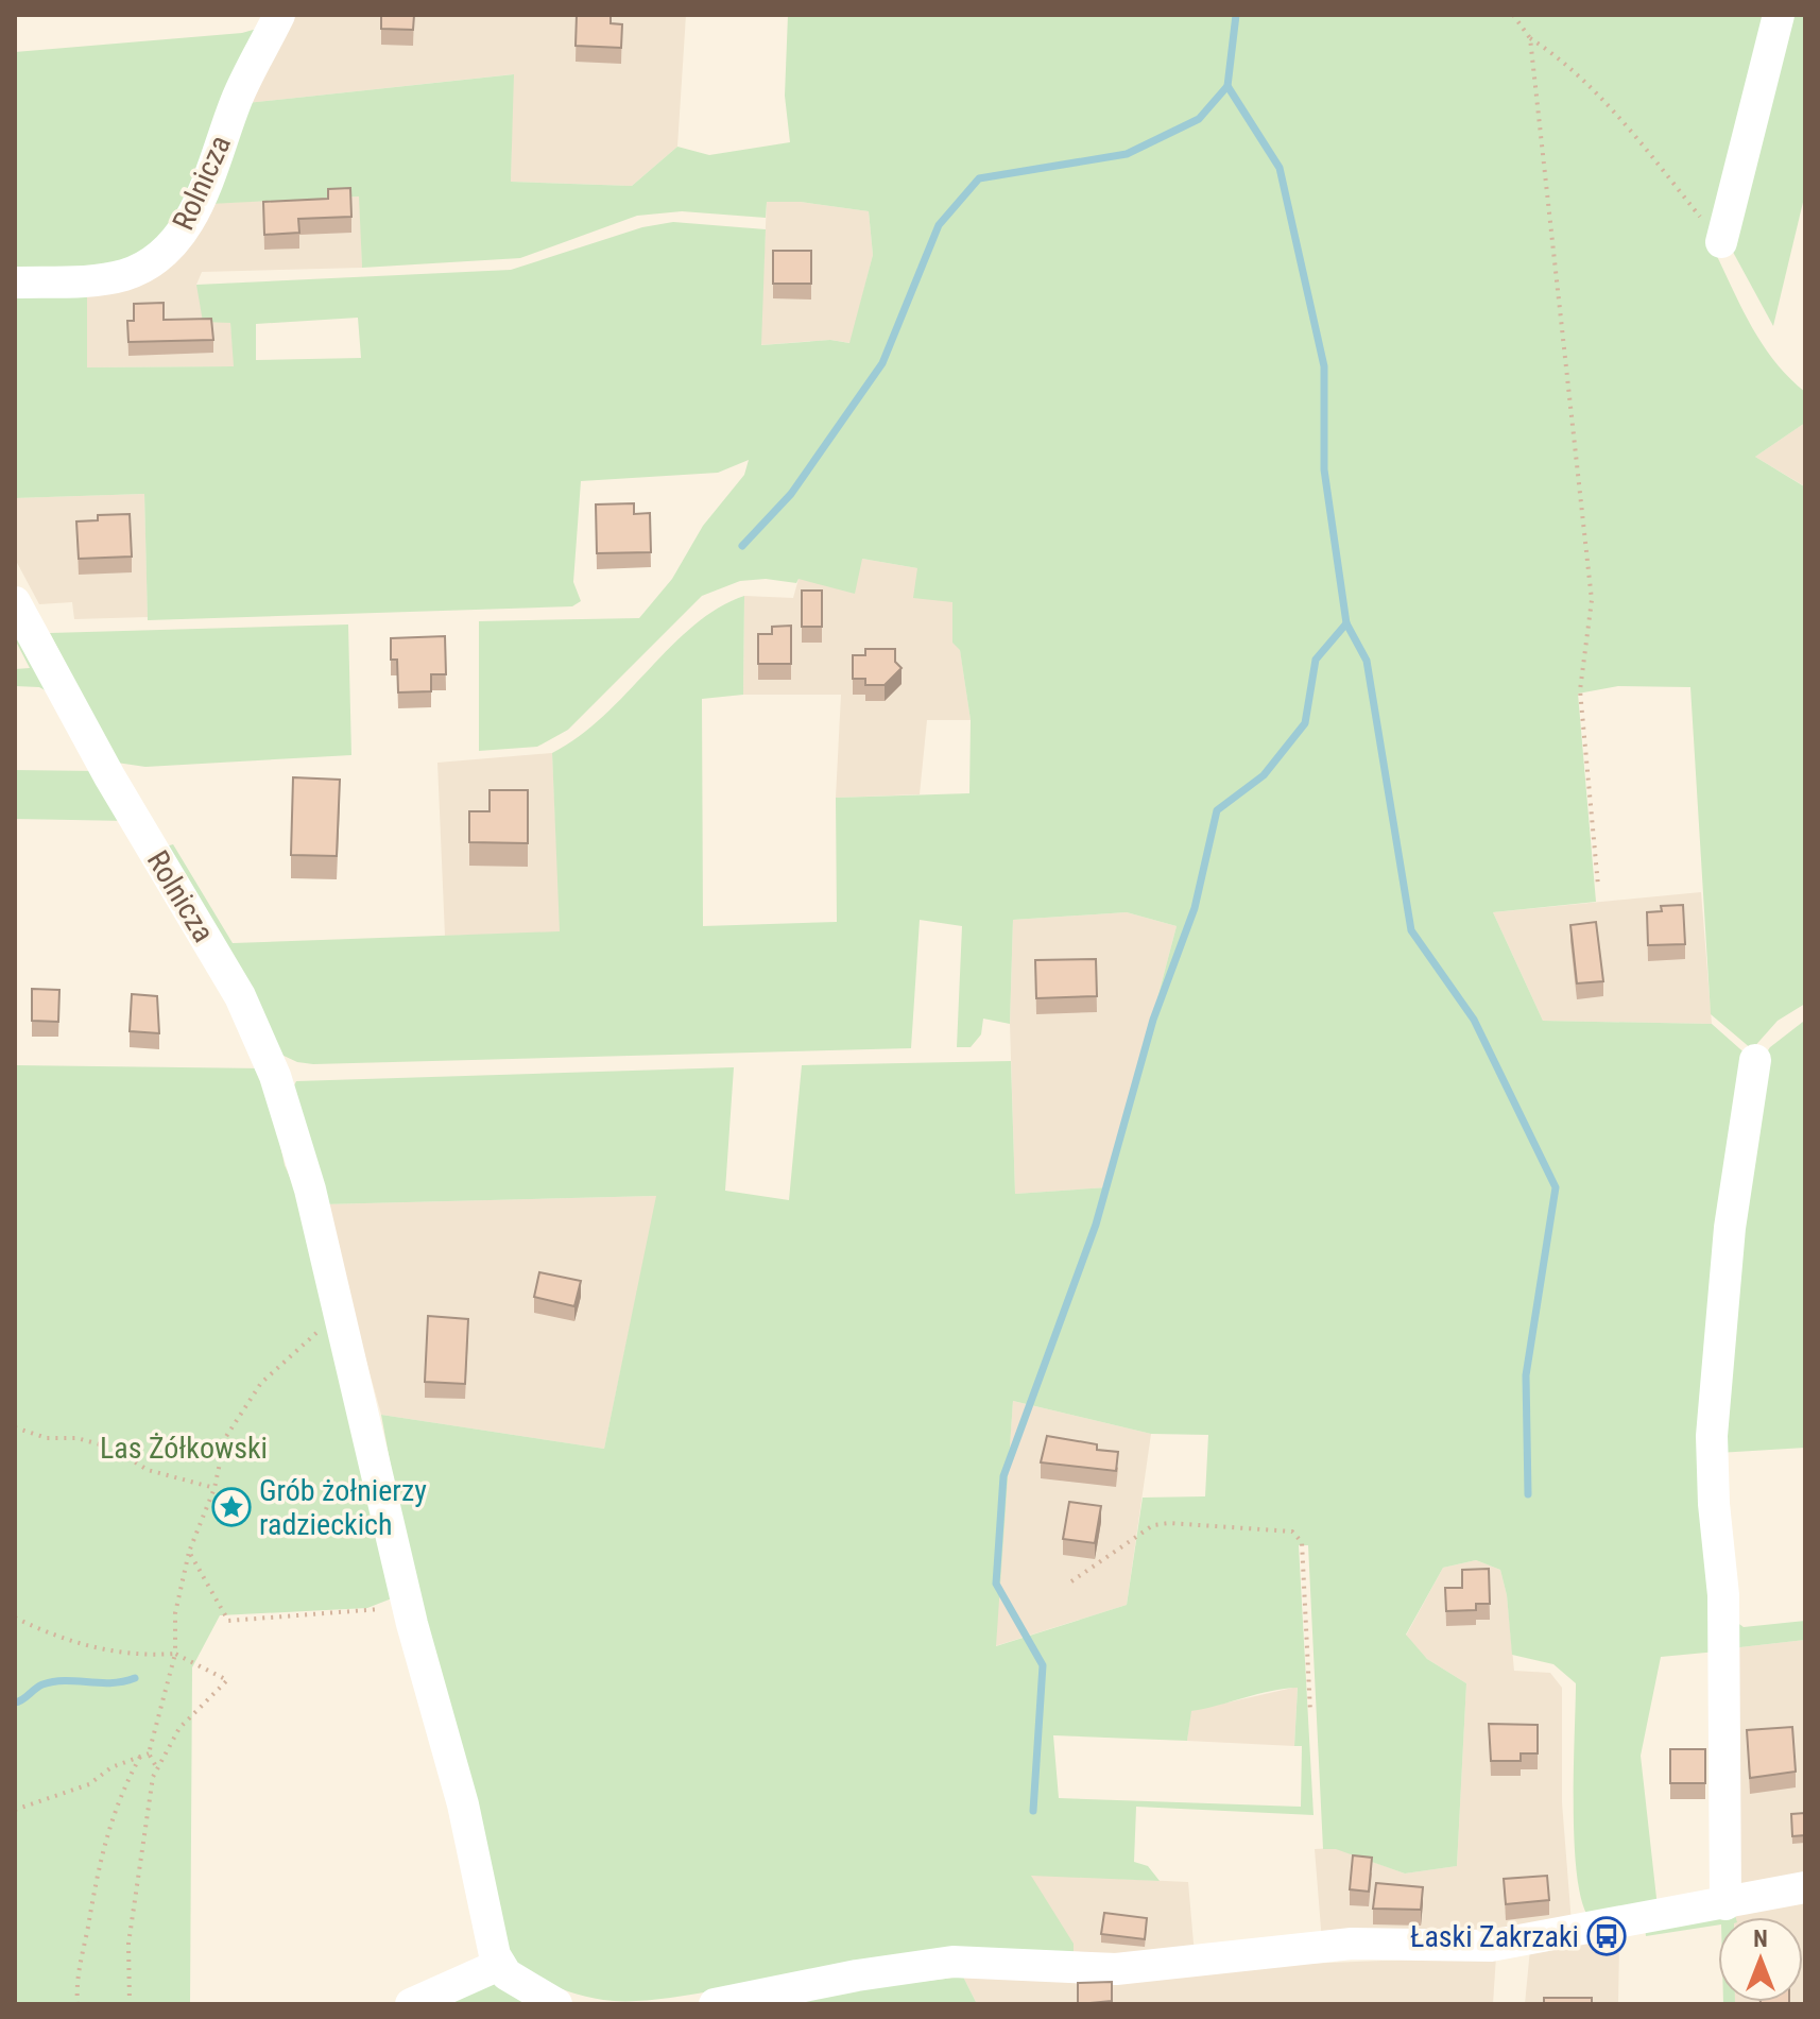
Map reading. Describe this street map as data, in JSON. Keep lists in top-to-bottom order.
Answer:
{
  "streets": {
    "street": ["Rolnicza"]
  },
  "parks": ["Las Żółkowski"],
  "places": {
    "place": ["Grób żołnierzy radzieckich"],
    "bus stop": ["Łaski Zakrzaki"]
  },
  "north": "top"
}
